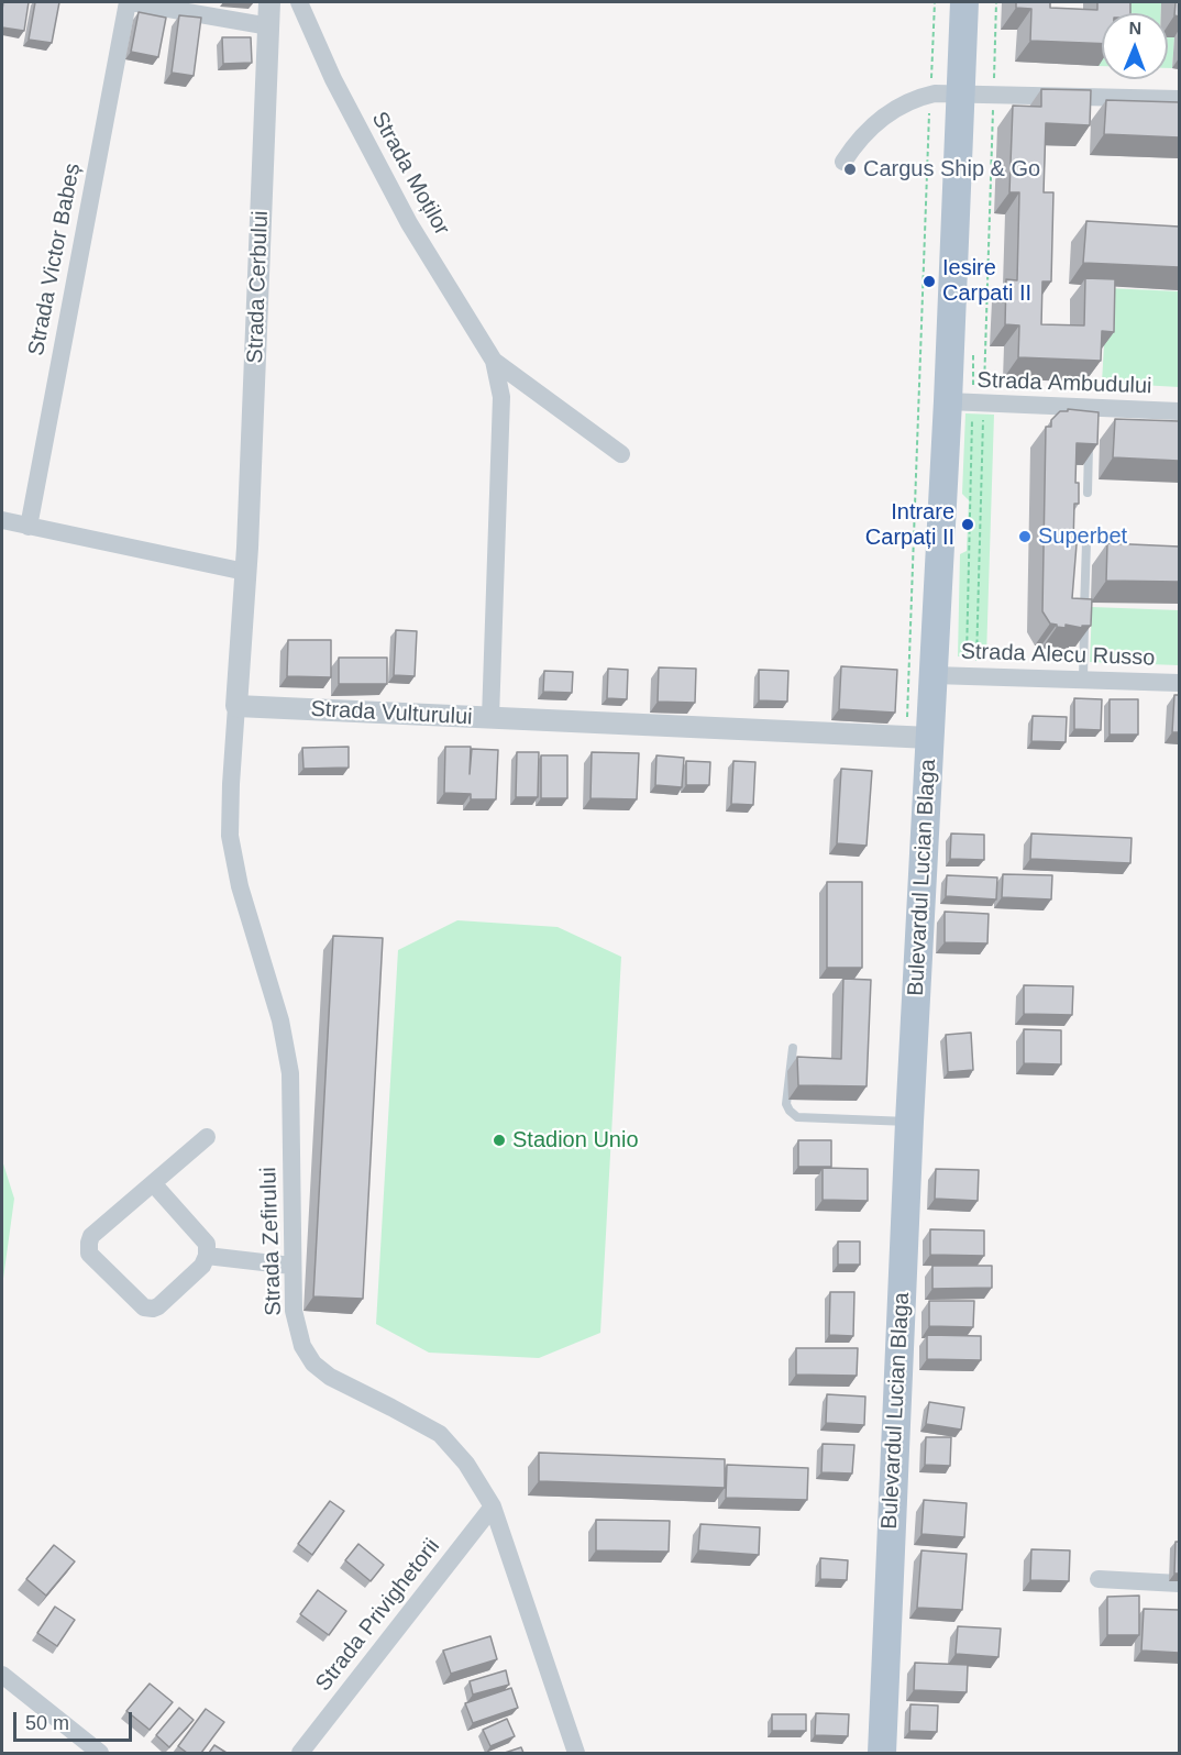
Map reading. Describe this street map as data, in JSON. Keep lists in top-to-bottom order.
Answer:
{
  "streets": {
    "main road": ["Bulevardul Lucian Blaga"],
    "street": [
      "Strada Moților",
      "Strada Victor Babeș",
      "Strada Cerbului",
      "Strada Ambudului",
      "Strada Alecu Russo",
      "Strada Vulturului",
      "Strada Zefirului",
      "Strada Privighetorii"
    ]
  },
  "crossings": [
    ["Strada Moților", "Strada Vulturului"],
    ["Strada Ambudului", "Bulevardul Lucian Blaga"],
    ["Strada Alecu Russo", "Bulevardul Lucian Blaga"],
    ["Strada Vulturului", "Bulevardul Lucian Blaga"],
    ["Strada Vulturului", "Strada Zefirului"],
    ["Strada Zefirului", "Strada Privighetorii"]
  ],
  "places": [
    "Cargus Ship & Go",
    "Iesire Carpati II",
    "Intrare Carpați II",
    "Superbet",
    "Stadion Unio"
  ],
  "scale_bar": "50 m",
  "north": "top"
}
